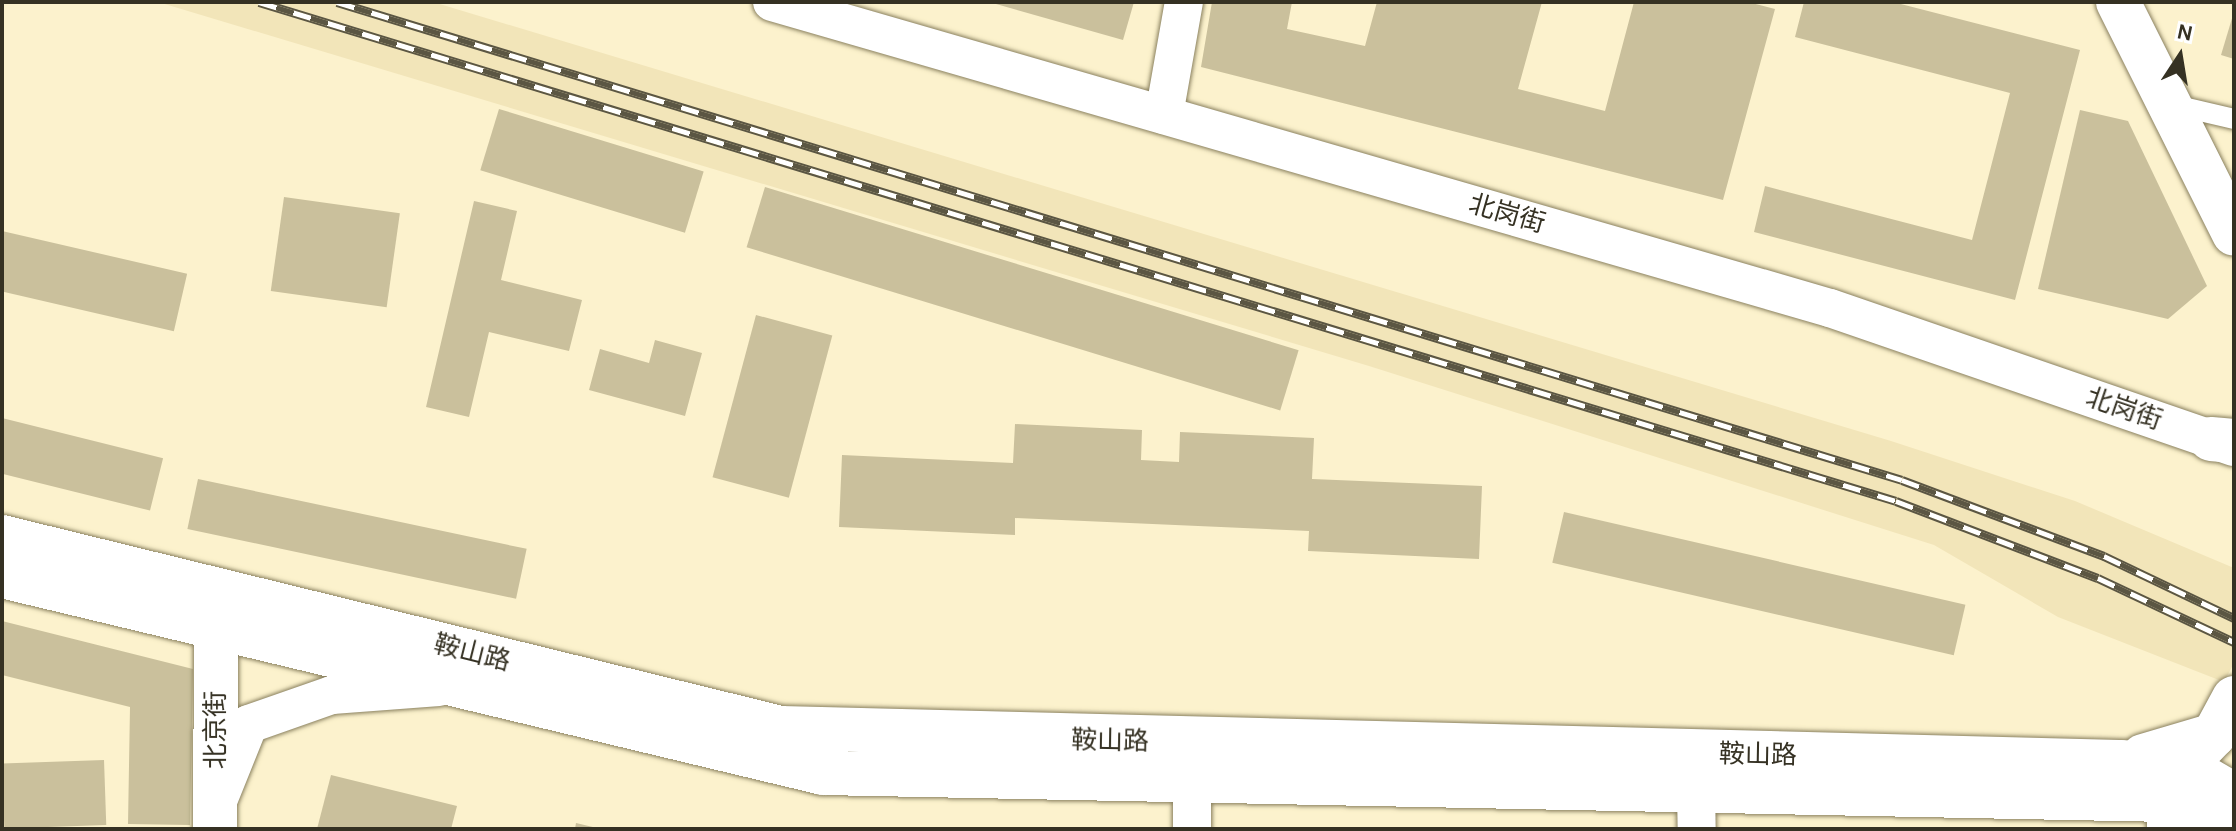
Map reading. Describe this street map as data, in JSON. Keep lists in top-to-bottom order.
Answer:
{
  "streets": {
    "main road": ["鞍山路", "北京街"],
    "street": ["北岗街"]
  },
  "crossings": [
    ["鞍山路", "北京街"]
  ],
  "north": "top"
}
